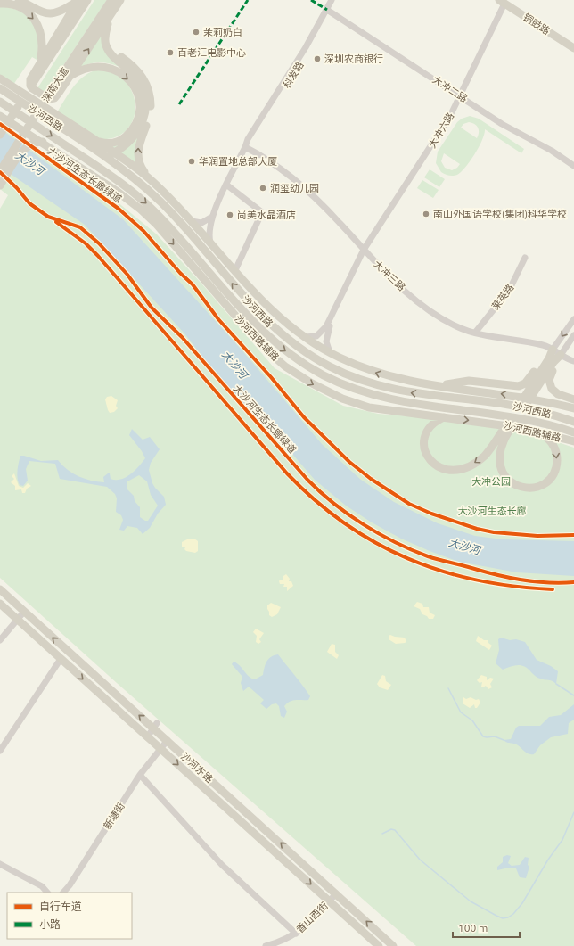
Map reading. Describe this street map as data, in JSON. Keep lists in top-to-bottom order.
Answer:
{
  "streets": {
    "main road": [
      "铜鼓路",
      "深南大道",
      "沙河西路",
      "沙河西路辅路",
      "沙河东路"
    ],
    "street": [
      "科发路",
      "大冲二路",
      "大冲六路",
      "大冲三路",
      "莱英路",
      "新塘街",
      "香山西街"
    ],
    "cycle path": ["大沙河生态长廊绿道"]
  },
  "crossings": [
    ["铜鼓路", "大冲六路"],
    ["科发路", "大冲二路"],
    ["科发路", "大冲三路"],
    ["大冲二路", "大冲六路"],
    ["大冲六路", "大冲三路"],
    ["大冲三路", "莱英路"],
    ["沙河东路", "新塘街"],
    ["沙河东路", "香山西街"]
  ],
  "water": ["大沙河"],
  "parks": ["大冲公园", "大沙河生态长廊"],
  "places": [
    "茉莉奶白",
    "百老汇电影中心",
    "深圳农商银行",
    "华润置地总部大厦",
    "润玺幼儿园",
    "南山外国语学校(集团)科华学校",
    "尚美水晶酒店"
  ],
  "legend": ["自行车道", "小路"],
  "scale_bar": "100 m"
}
